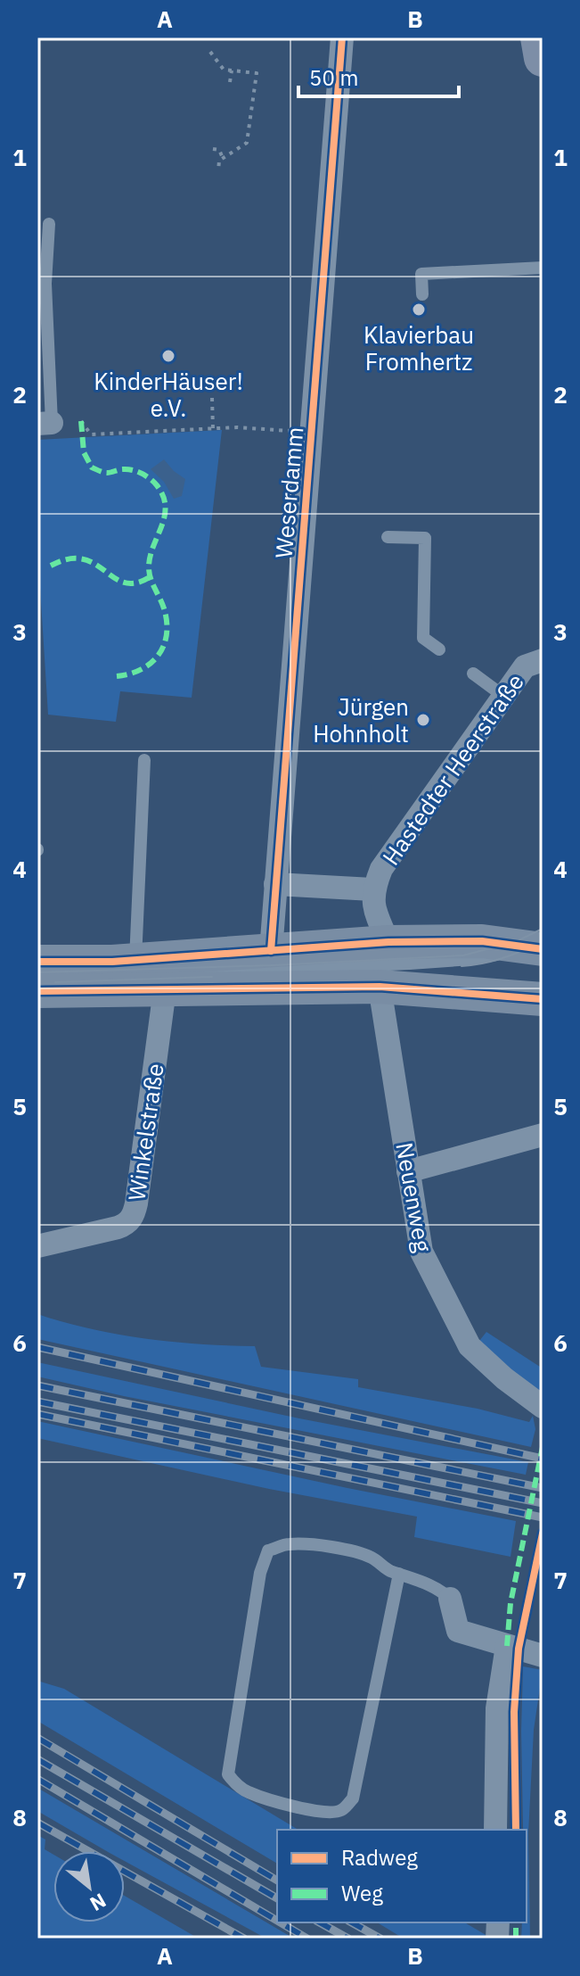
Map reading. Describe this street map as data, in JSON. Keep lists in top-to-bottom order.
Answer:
{
  "streets": {
    "street": [
      "Weserdamm",
      "Hastedter Heerstraße",
      "Winkelstraße",
      "Neuenweg"
    ]
  },
  "crossings": [
    ["Weserdamm", "Hastedter Heerstraße"]
  ],
  "places": ["Klavierbau Fromhertz", "KinderHäuser! e.V.", "Jürgen Hohnholt"],
  "legend": ["Radweg", "Weg"],
  "scale_bar": "50 m",
  "north": "bottom right",
  "grid": {
    "columns": ["A", "B"],
    "rows": [
      "1",
      "2",
      "3",
      "4",
      "5",
      "6",
      "7",
      "8"
    ]
  }
}
